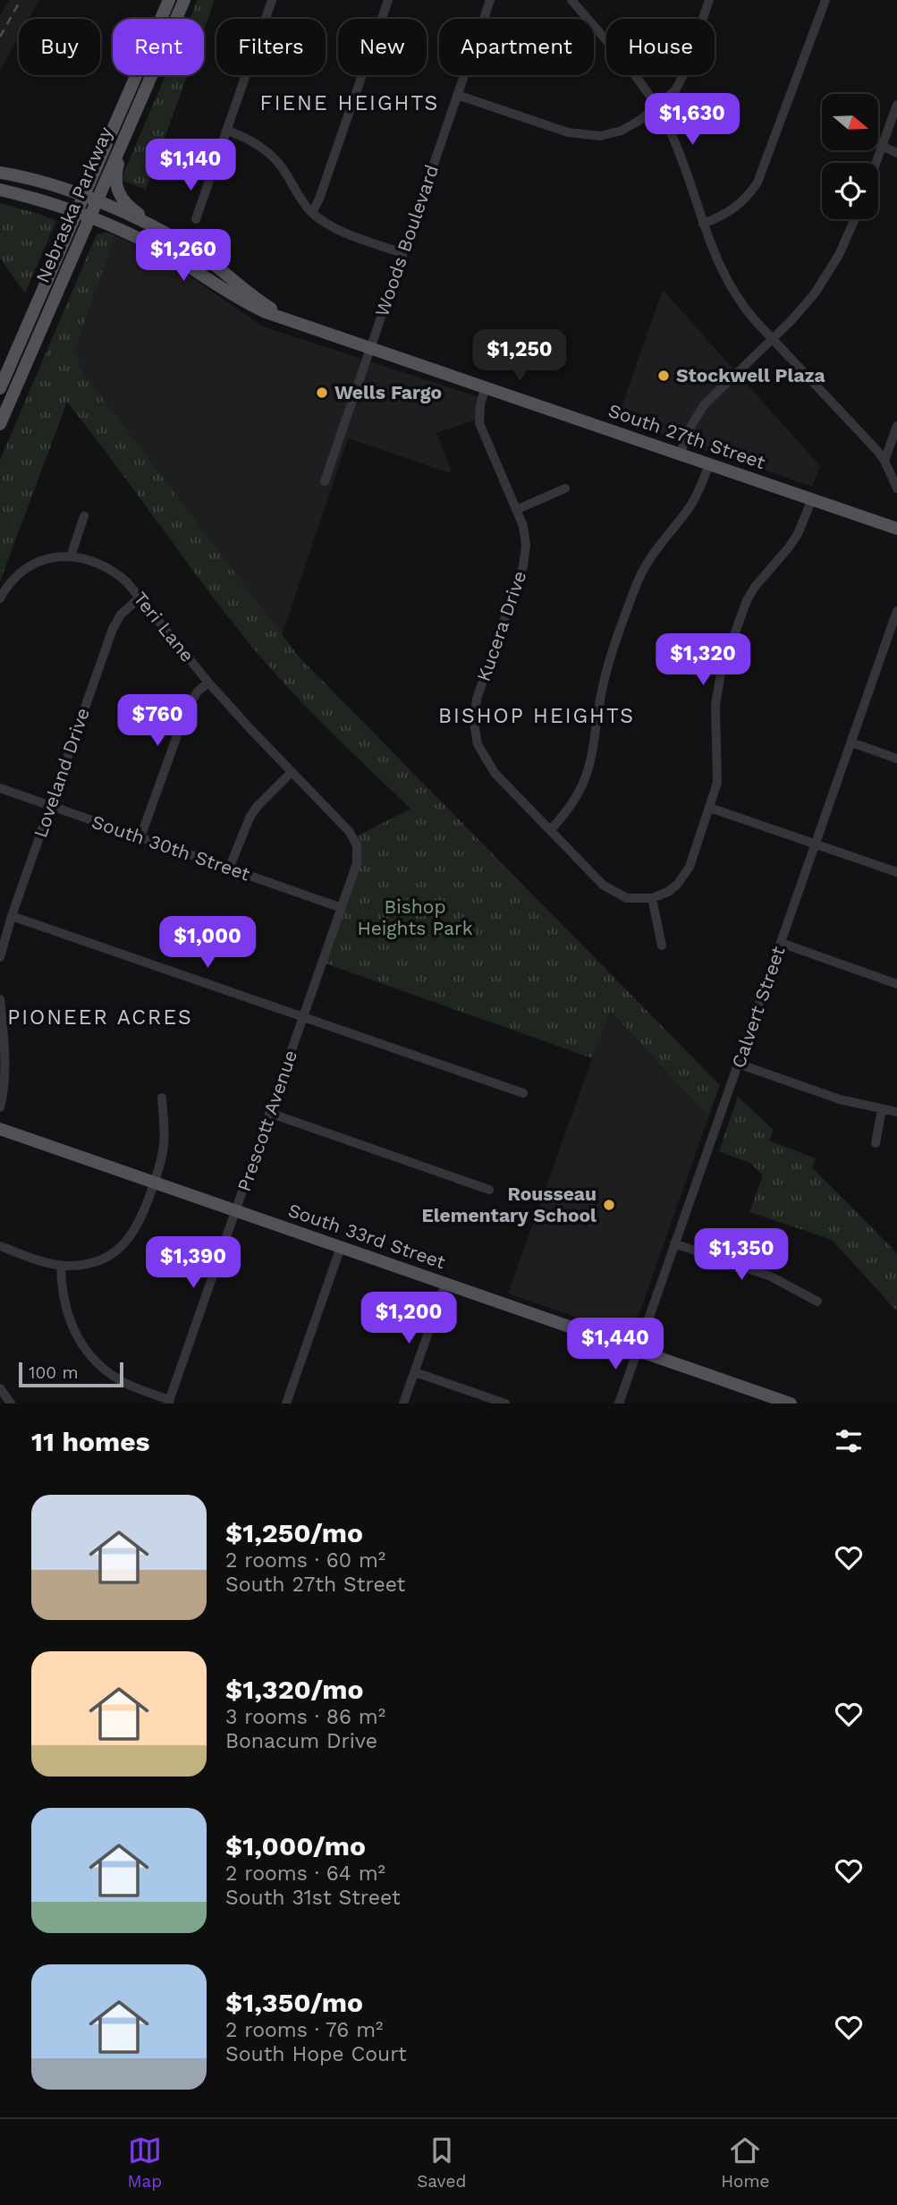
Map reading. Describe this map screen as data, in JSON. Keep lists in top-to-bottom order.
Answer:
{
  "streets": {
    "main road": ["Nebraska Parkway", "South 27th Street", "South 33rd Street"],
    "street": [
      "Woods Boulevard",
      "Kucera Drive",
      "Teri Lane",
      "Loveland Drive",
      "South 30th Street",
      "Calvert Street",
      "Prescott Avenue"
    ]
  },
  "crossings": [
    ["Nebraska Parkway", "South 27th Street"],
    ["Woods Boulevard", "South 27th Street"],
    ["South 27th Street", "Kucera Drive"],
    ["Teri Lane", "Loveland Drive"],
    ["Teri Lane", "Prescott Avenue"],
    ["Loveland Drive", "South 30th Street"],
    ["South 30th Street", "Prescott Avenue"],
    ["Calvert Street", "South 33rd Street"],
    ["Prescott Avenue", "South 33rd Street"]
  ],
  "districts": ["FIENE HEIGHTS", "BISHOP HEIGHTS", "PIONEER ACRES"],
  "parks": ["Bishop Heights Park"],
  "places": ["Stockwell Plaza", "Wells Fargo", "Rousseau Elementary School"],
  "scale_bar": "100 m",
  "north": "right",
  "page": {
    "chip": [
      "Buy",
      "Rent",
      "Filters",
      "New",
      "Apartment",
      "House"
    ],
    "price": [
      "$1,630",
      "$1,140",
      "$1,260",
      "$1,250",
      "$1,320",
      "$760",
      "$1,000",
      "$1,350",
      "$1,390",
      "$1,200",
      "$1,440"
    ],
    "scale": "100 m",
    "heading": "11 homes",
    "list": [
      {
        "name": "$1,250/mo",
        "note": "2 rooms · 60 m² · South 27th Street"
      },
      {
        "name": "$1,320/mo",
        "note": "3 rooms · 86 m² · Bonacum Drive"
      },
      {
        "name": "$1,000/mo",
        "note": "2 rooms · 64 m² · South 31st Street"
      },
      {
        "name": "$1,350/mo",
        "note": "2 rooms · 76 m² · South Hope Court"
      }
    ],
    "tabs": ["Map", "Saved", "Home"]
  }
}
